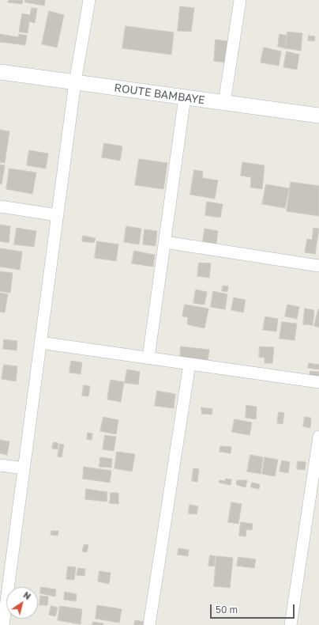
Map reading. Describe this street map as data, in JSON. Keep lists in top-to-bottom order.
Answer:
{
  "streets": {
    "street": ["ROUTE BAMBAYE"]
  },
  "scale_bar": "50 m",
  "north": "top right"
}
